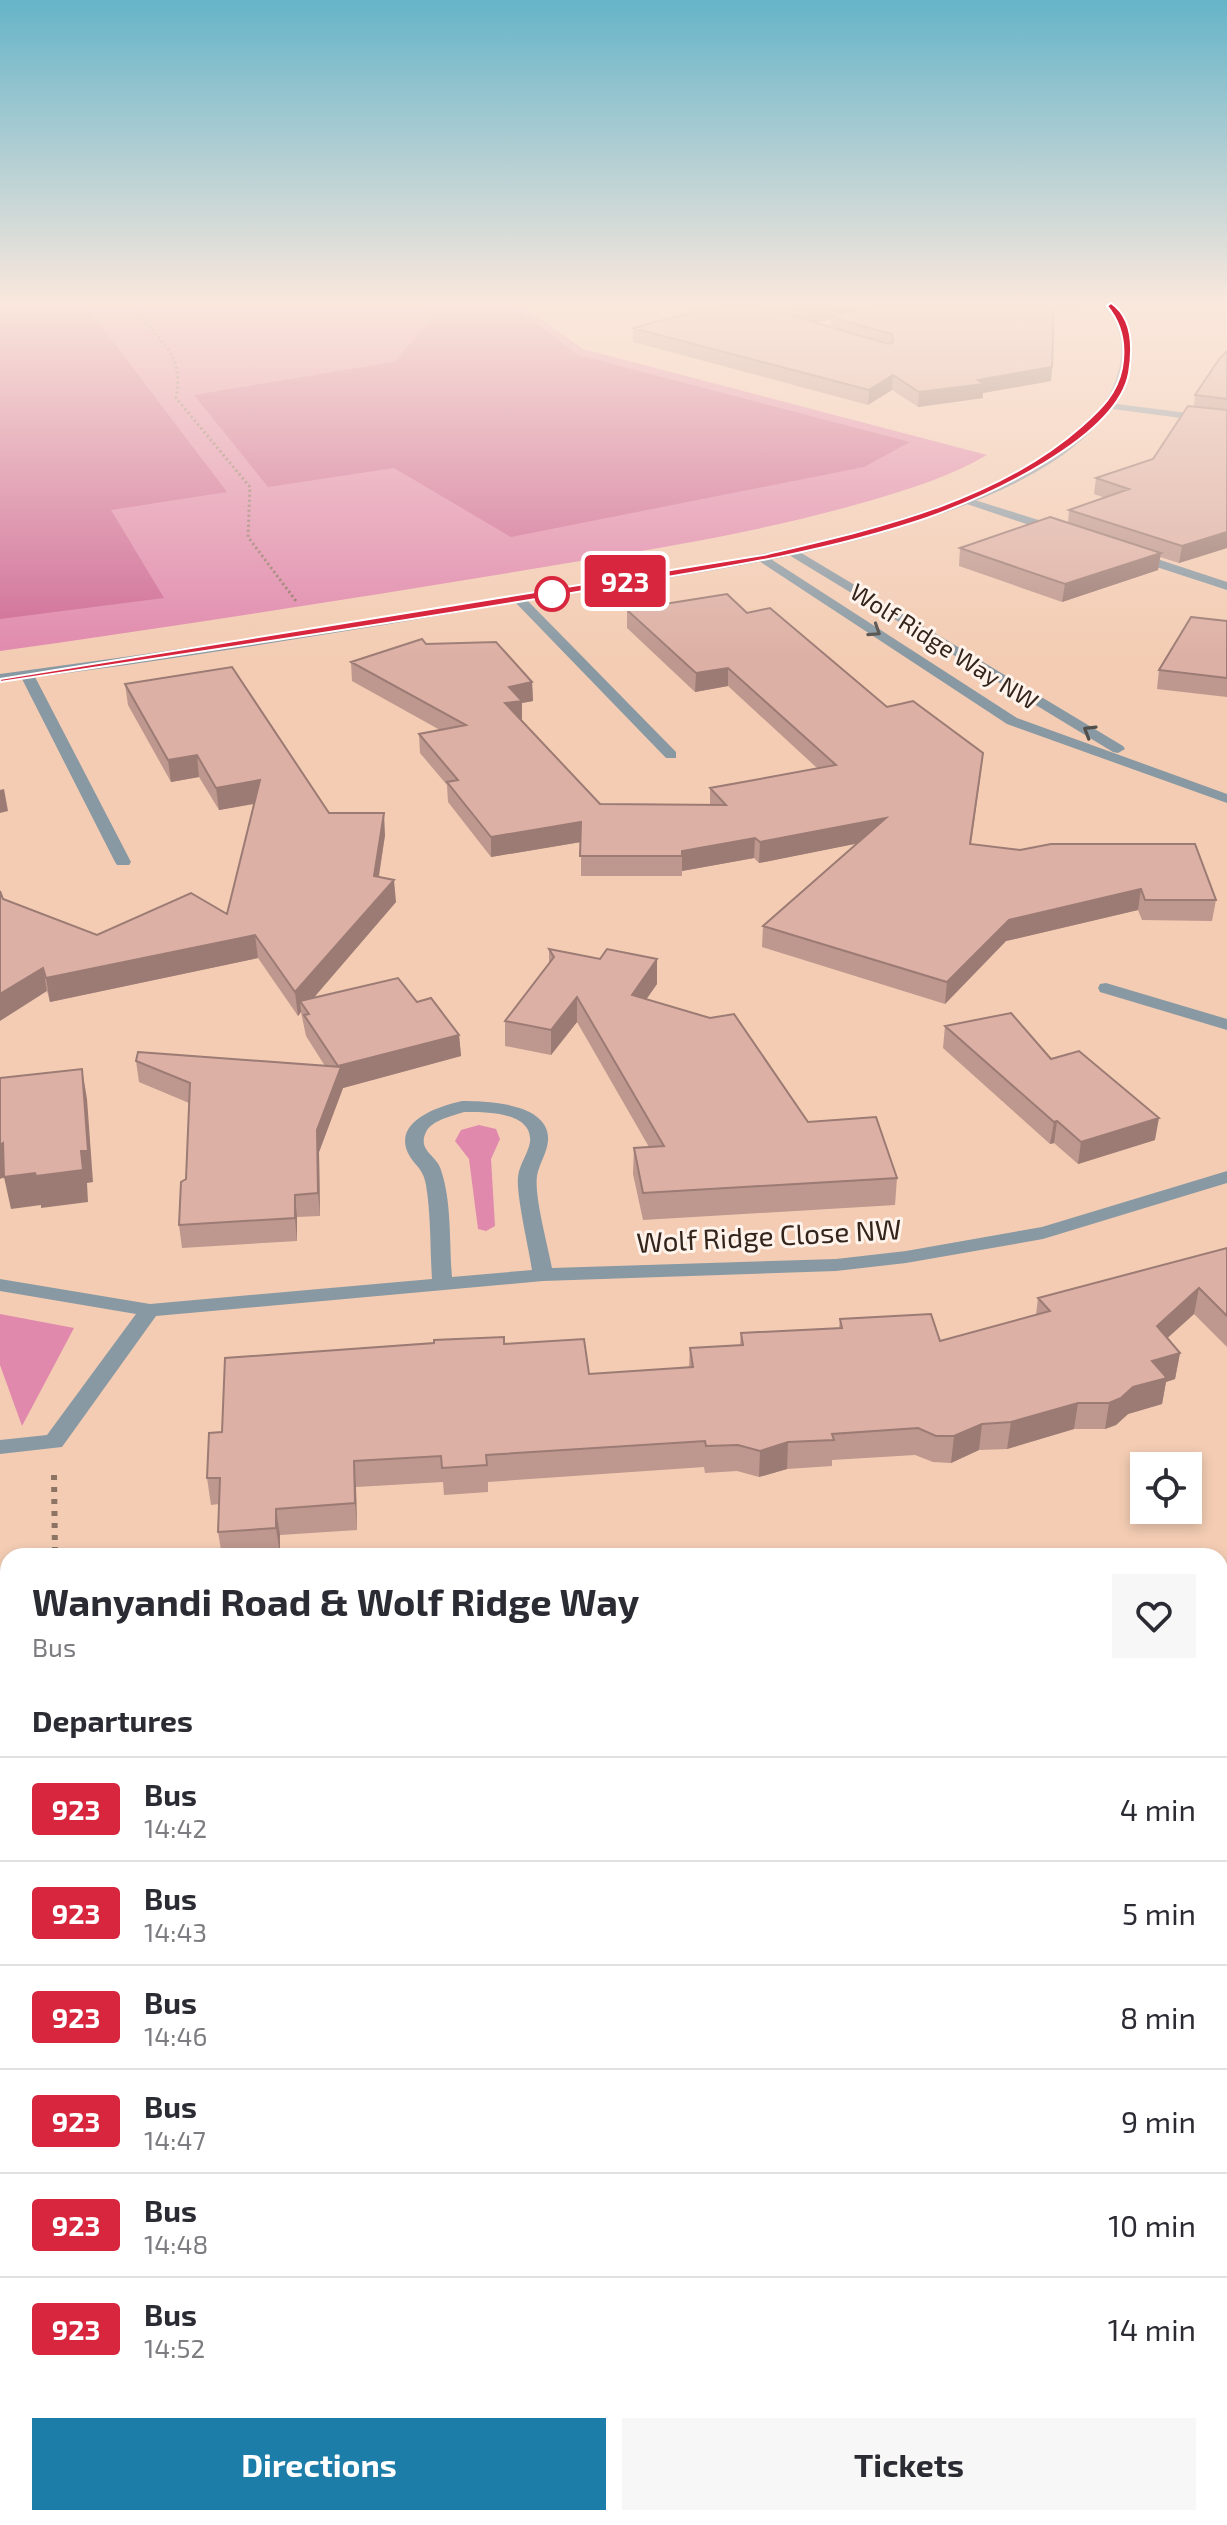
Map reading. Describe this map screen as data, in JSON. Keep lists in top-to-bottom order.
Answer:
{
  "streets": {
    "street": ["Wolf Ridge Way NW", "Wolf Ridge Close NW"]
  },
  "lines": ["bus line 923"],
  "page": {
    "on_map": "923",
    "heading": [
      ["Wanyandi Road & Wolf Ridge Way", "Bus"],
      "Departures"
    ],
    "list": [
      {
        "mark": "923",
        "name": "Bus",
        "note": "14:42",
        "value": "4 min"
      },
      {
        "mark": "923",
        "name": "Bus",
        "note": "14:43",
        "value": "5 min"
      },
      {
        "mark": "923",
        "name": "Bus",
        "note": "14:46",
        "value": "8 min"
      },
      {
        "mark": "923",
        "name": "Bus",
        "note": "14:47",
        "value": "9 min"
      },
      {
        "mark": "923",
        "name": "Bus",
        "note": "14:48",
        "value": "10 min"
      },
      {
        "mark": "923",
        "name": "Bus",
        "note": "14:52",
        "value": "14 min"
      }
    ],
    "buttons": ["Directions", "Tickets"]
  }
}
